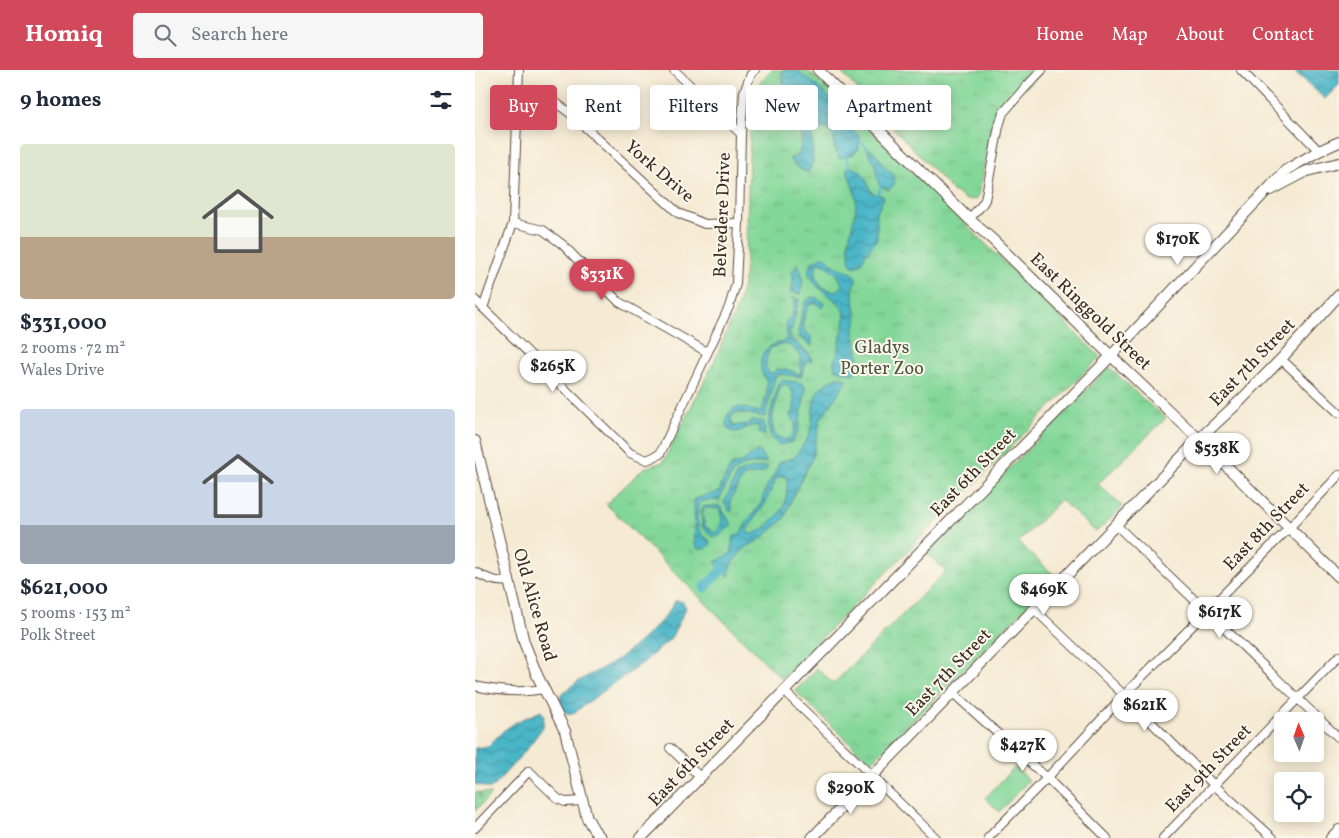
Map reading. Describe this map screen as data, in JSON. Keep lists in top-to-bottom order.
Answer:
{
  "streets": {
    "main road": [
      "East Ringgold Street",
      "East 7th Street",
      "East 6th Street",
      "Old Alice Road"
    ],
    "street": [
      "York Drive",
      "Belvedere Drive",
      "East 8th Street",
      "East 9th Street"
    ]
  },
  "crossings": [
    ["York Drive", "Belvedere Drive"],
    ["East Ringgold Street", "East 7th Street"],
    ["East Ringgold Street", "East 6th Street"],
    ["East Ringgold Street", "East 8th Street"]
  ],
  "parks": ["Gladys Porter Zoo"],
  "north": "top",
  "page": {
    "header": "Homiq",
    "search": "Search here",
    "nav": [
      "Home",
      "Map",
      "About",
      "Contact"
    ],
    "heading": "9 homes",
    "chip": [
      "Buy",
      "Rent",
      "Filters",
      "New",
      "Apartment"
    ],
    "list": [
      {
        "name": "$331,000",
        "note": "2 rooms · 72 m² · Wales Drive"
      },
      {
        "name": "$621,000",
        "note": "5 rooms · 153 m² · Polk Street"
      }
    ],
    "price": [
      "$170K",
      "$331K",
      "$265K",
      "$538K",
      "$469K",
      "$617K",
      "$621K",
      "$427K",
      "$290K"
    ]
  }
}
